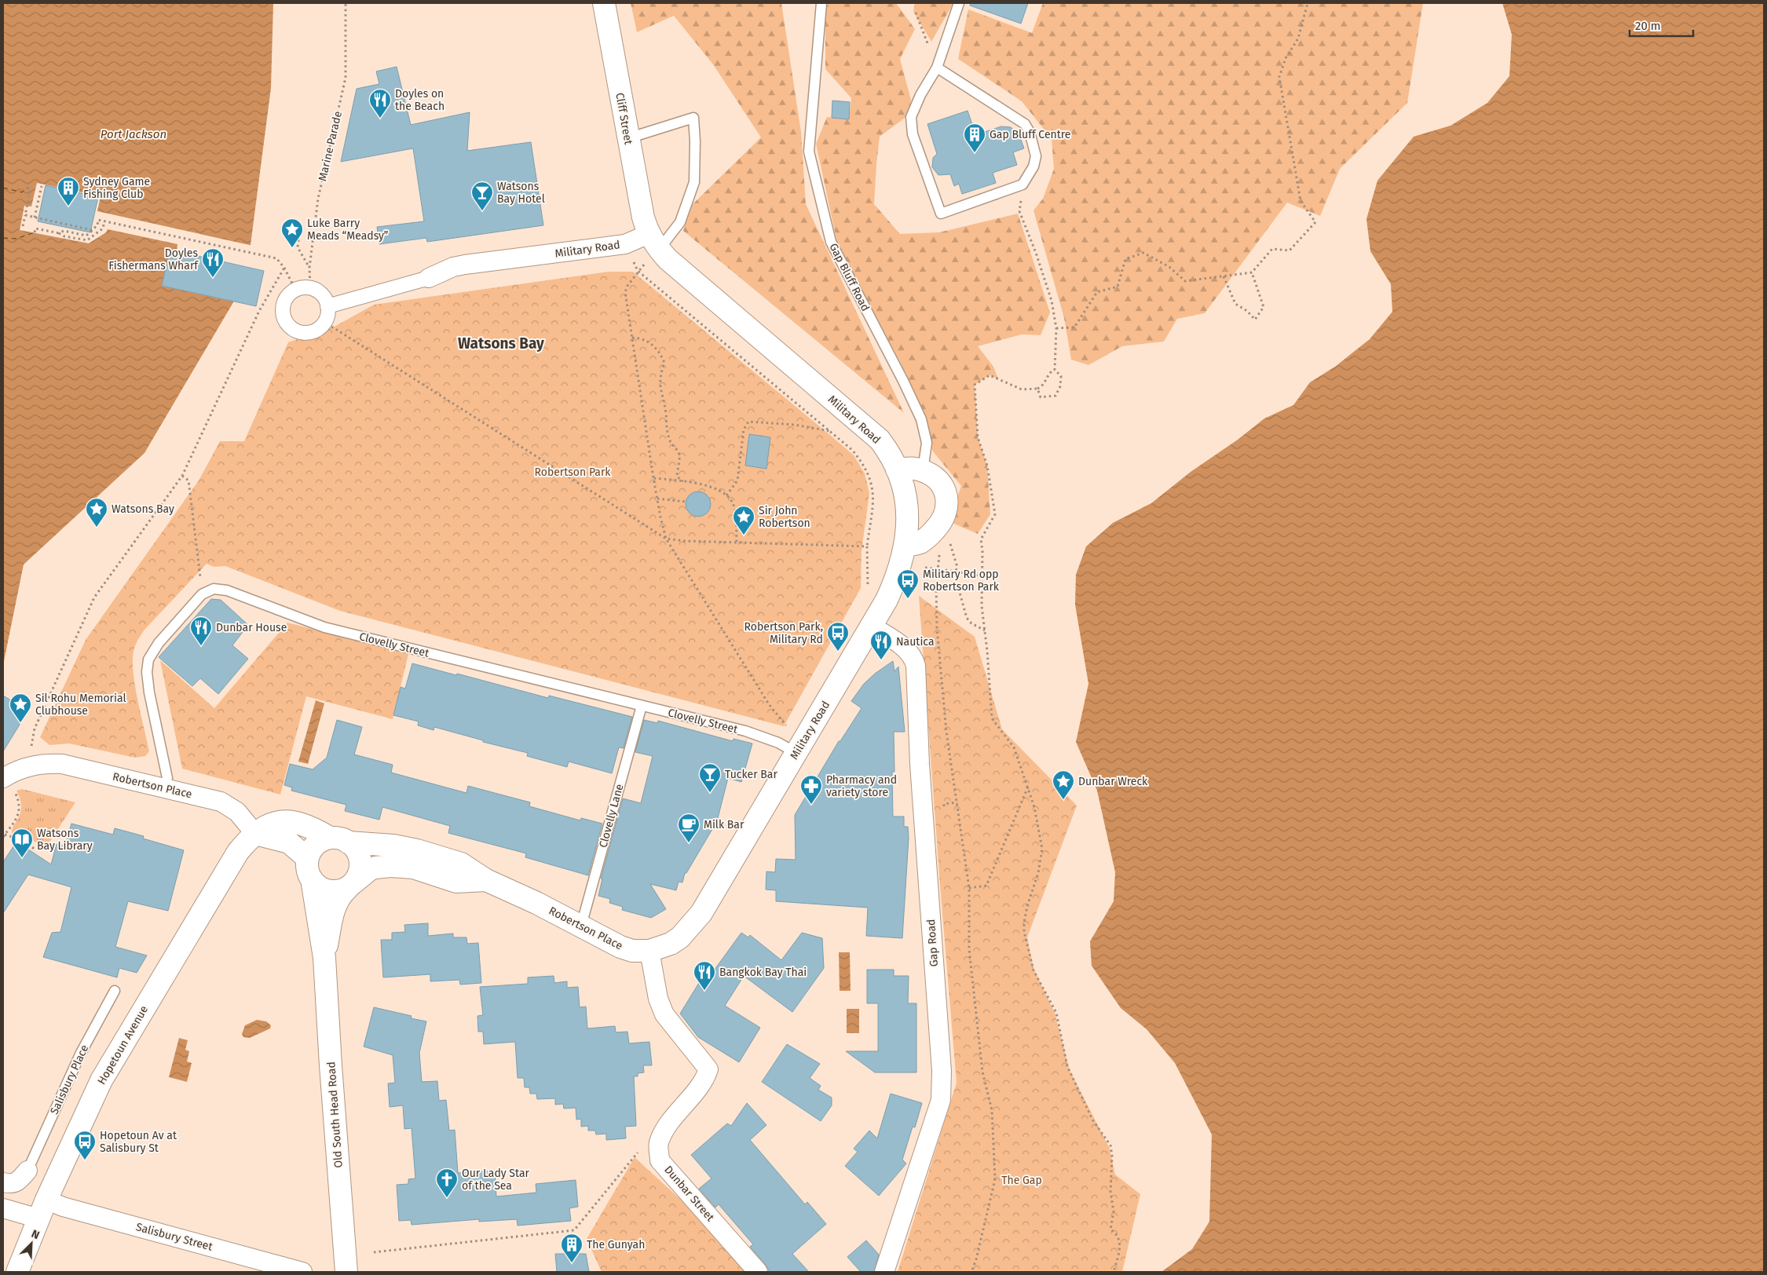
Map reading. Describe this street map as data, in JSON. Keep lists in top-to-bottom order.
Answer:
{
  "streets": {
    "street": [
      "Cliff Street",
      "Military Road",
      "Robertson Place",
      "Gap Road",
      "Hopetoun Avenue",
      "Old South Head Road",
      "Dunbar Street",
      "Salisbury Street"
    ],
    "lane": [
      "Gap Bluff Road",
      "Clovelly Street",
      "Clovelly Lane",
      "Salisbury Place"
    ],
    "path": ["Marine Parade"]
  },
  "crossings": [
    ["Cliff Street", "Military Road"],
    ["Marine Parade", "Military Road"],
    ["Military Road", "Clovelly Street"],
    ["Military Road", "Robertson Place"],
    ["Military Road", "Gap Road"],
    ["Clovelly Street", "Clovelly Lane"],
    ["Robertson Place", "Clovelly Lane"],
    ["Robertson Place", "Hopetoun Avenue"],
    ["Robertson Place", "Old South Head Road"],
    ["Hopetoun Avenue", "Old South Head Road"],
    ["Hopetoun Avenue", "Salisbury Street"]
  ],
  "districts": ["Watsons Bay"],
  "water": ["Port Jackson"],
  "parks": ["Robertson Park", "The Gap"],
  "places": {
    "restaurant": [
      "Doyles on the Beach",
      "Doyles Fishermans Wharf",
      "Dunbar House",
      "Nautica",
      "Bangkok Bay Thai"
    ],
    "building": ["Gap Bluff Centre", "Sydney Game Fishing Club", "The Gunyah"],
    "bar": ["Watsons Bay Hotel", "Tucker Bar"],
    "place": [
      "Luke Barry Meads “Meadsy”",
      "Watsons Bay",
      "Sir John Robertson",
      "Sil Rohu Memorial Clubhouse",
      "Dunbar Wreck"
    ],
    "bus stop": ["Military Rd opp Robertson Park", "Robertson Park, Military Rd", "Hopetoun Av at Salisbury St"],
    "pharmacy": ["Pharmacy and variety store"],
    "cafe": ["Milk Bar"],
    "library": ["Watsons Bay Library"],
    "church": ["Our Lady Star of the Sea"]
  },
  "scale_bar": "20 m",
  "north": "top right"
}
